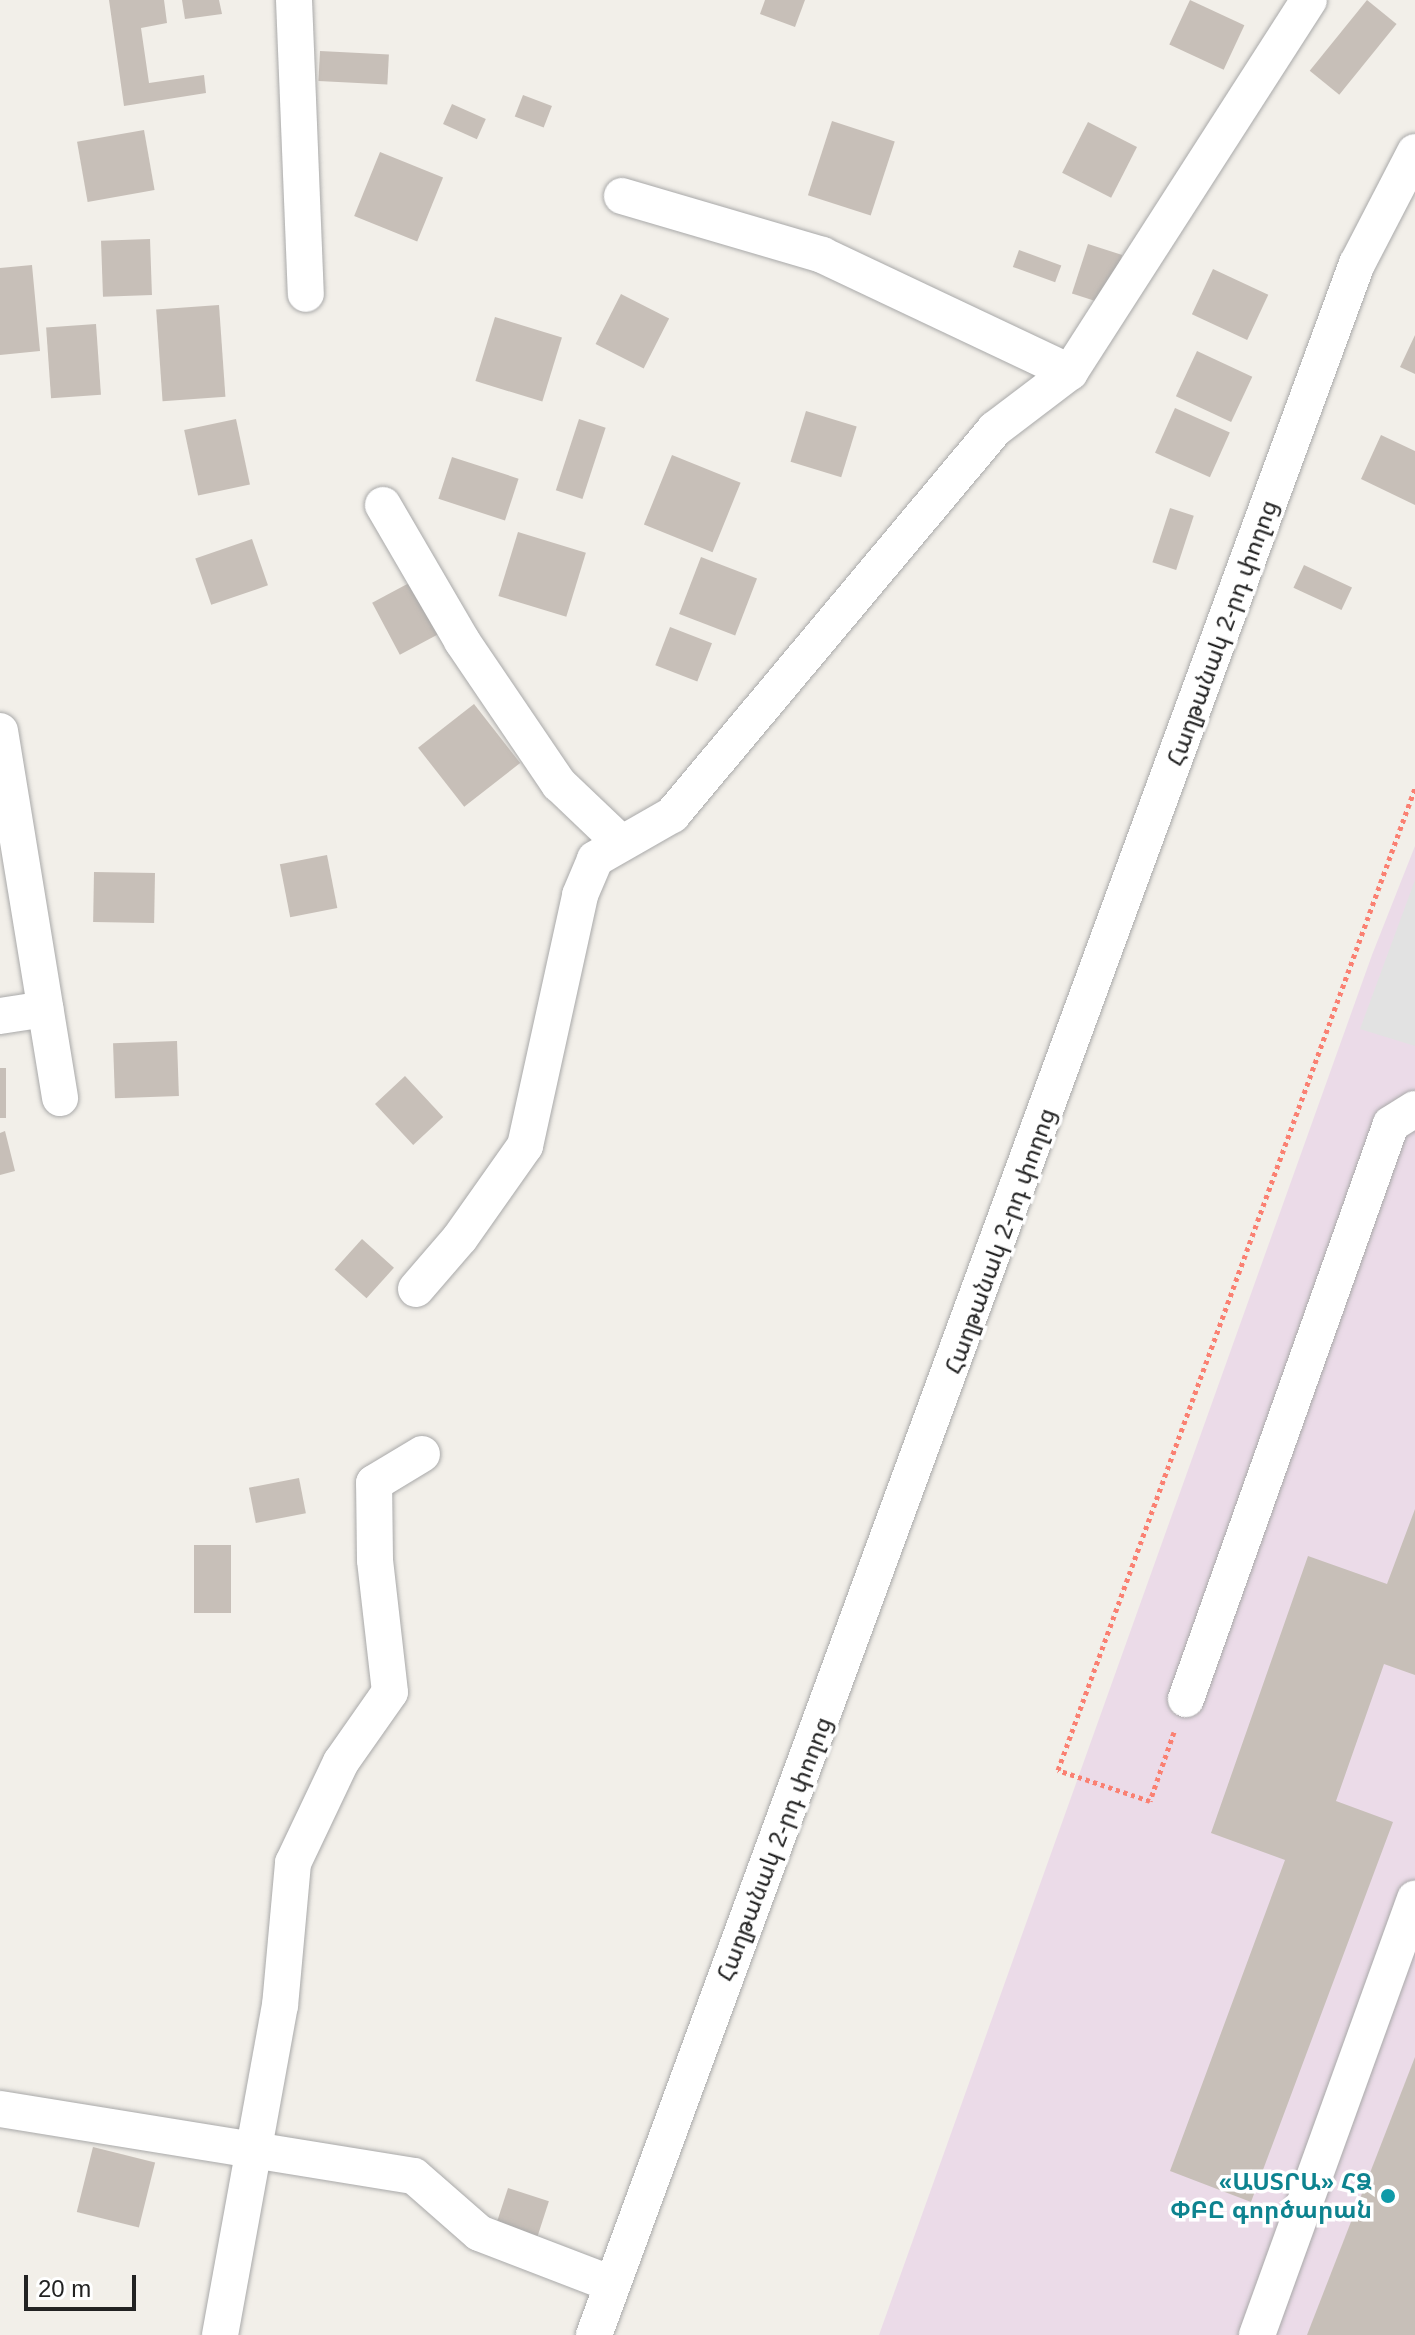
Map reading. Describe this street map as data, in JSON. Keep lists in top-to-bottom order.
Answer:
{
  "streets": {
    "street": ["Հաղթանակ 2-րդ փողոց"]
  },
  "places": ["«ԱՍՏՐԱ» ՀՁ ՓԲԸ գործարան"],
  "scale_bar": "20 m"
}
